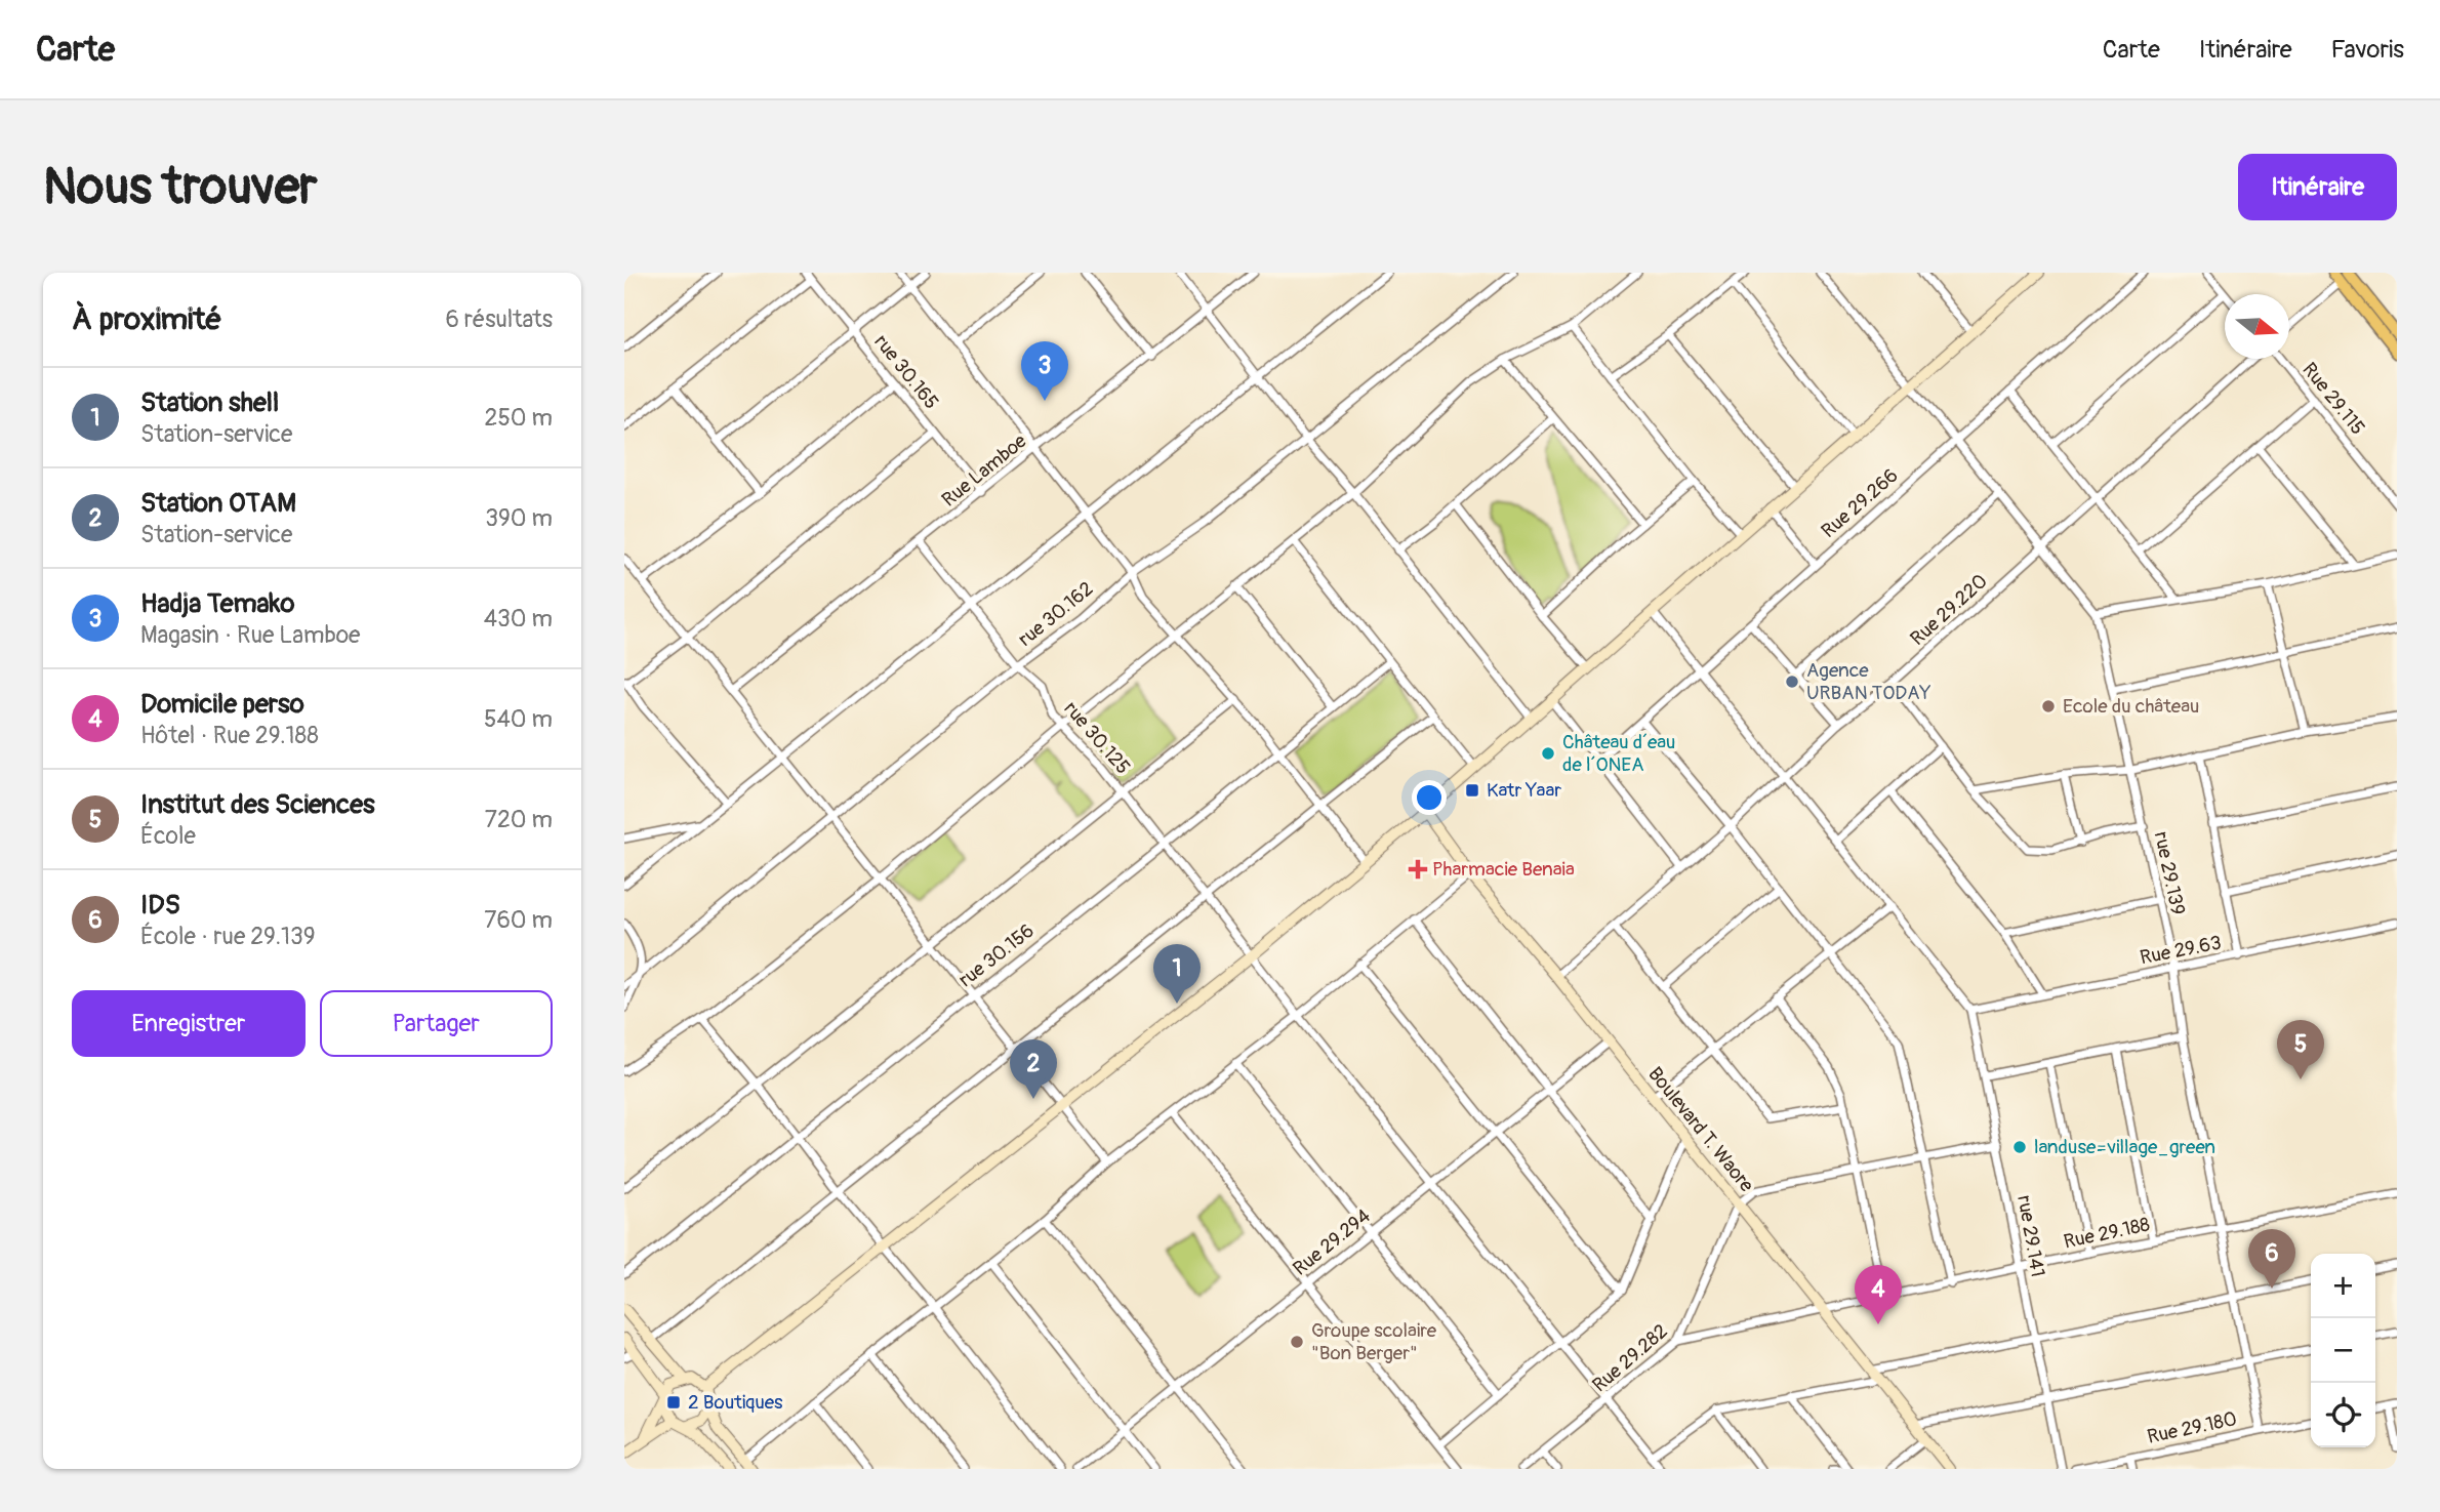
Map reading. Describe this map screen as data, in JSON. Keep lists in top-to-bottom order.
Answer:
{
  "streets": {
    "street": [
      "rue 30.165",
      "Rue 29.115",
      "Rue Lamboe",
      "Rue 29.266",
      "Rue 29.220",
      "rue 30.162",
      "rue 30.125",
      "rue 29.139",
      "Rue 29.63",
      "rue 30.156",
      "Boulevard T. Waore",
      "Rue 29.188",
      "rue 29.141",
      "Rue 29.294",
      "Rue 29.282",
      "Rue 29.180"
    ]
  },
  "crossings": [
    ["rue 30.165", "Rue Lamboe"],
    ["Rue Lamboe", "rue 30.125"],
    ["Rue 29.266", "rue 29.139"],
    ["Rue 29.220", "rue 29.139"],
    ["Rue 29.220", "Boulevard T. Waore"],
    ["rue 30.162", "rue 30.125"],
    ["rue 30.125", "rue 30.156"],
    ["rue 30.125", "Rue 29.294"],
    ["rue 30.125", "Rue 29.282"],
    ["rue 29.139", "Rue 29.63"],
    ["rue 29.139", "Rue 29.188"],
    ["rue 29.139", "Rue 29.180"],
    ["Rue 29.63", "rue 29.141"],
    ["Boulevard T. Waore", "Rue 29.188"],
    ["Boulevard T. Waore", "Rue 29.294"],
    ["Boulevard T. Waore", "Rue 29.282"],
    ["Rue 29.188", "rue 29.141"],
    ["Rue 29.188", "Rue 29.282"]
  ],
  "places": {
    "other": [
      "Agence URBAN TODAY",
      "Ecole du château",
      "Château d´eau de l´ONEA",
      "landuse=village_green",
      "Groupe scolaire \"Bon Berger\""
    ],
    "transit": ["Katr Yaar", "2 Boutiques"],
    "health": ["Pharmacie Benaia"]
  },
  "north": "right",
  "page": {
    "header": "Carte",
    "nav": ["Carte", "Itinéraire", "Favoris"],
    "buttons": [
      "Itinéraire",
      ["Enregistrer", "Partager"]
    ],
    "title": "Nous trouver",
    "heading": ["À proximité", "6 résultats"],
    "pins": [
      "3",
      "1",
      "5",
      "2",
      "6",
      "4"
    ],
    "list": [
      {
        "mark": "1",
        "name": "Station shell",
        "note": "Station-service",
        "value": "250 m"
      },
      {
        "mark": "2",
        "name": "Station OTAM",
        "note": "Station-service",
        "value": "390 m"
      },
      {
        "mark": "3",
        "name": "Hadja Temako",
        "note": "Magasin · Rue Lamboe",
        "value": "430 m"
      },
      {
        "mark": "4",
        "name": "Domicile perso",
        "note": "Hôtel · Rue 29.188",
        "value": "540 m"
      },
      {
        "mark": "5",
        "name": "Institut des Sciences",
        "note": "École",
        "value": "720 m"
      },
      {
        "mark": "6",
        "name": "IDS",
        "note": "École · rue 29.139",
        "value": "760 m"
      }
    ],
    "map_buttons": ["+", "−"]
  }
}
